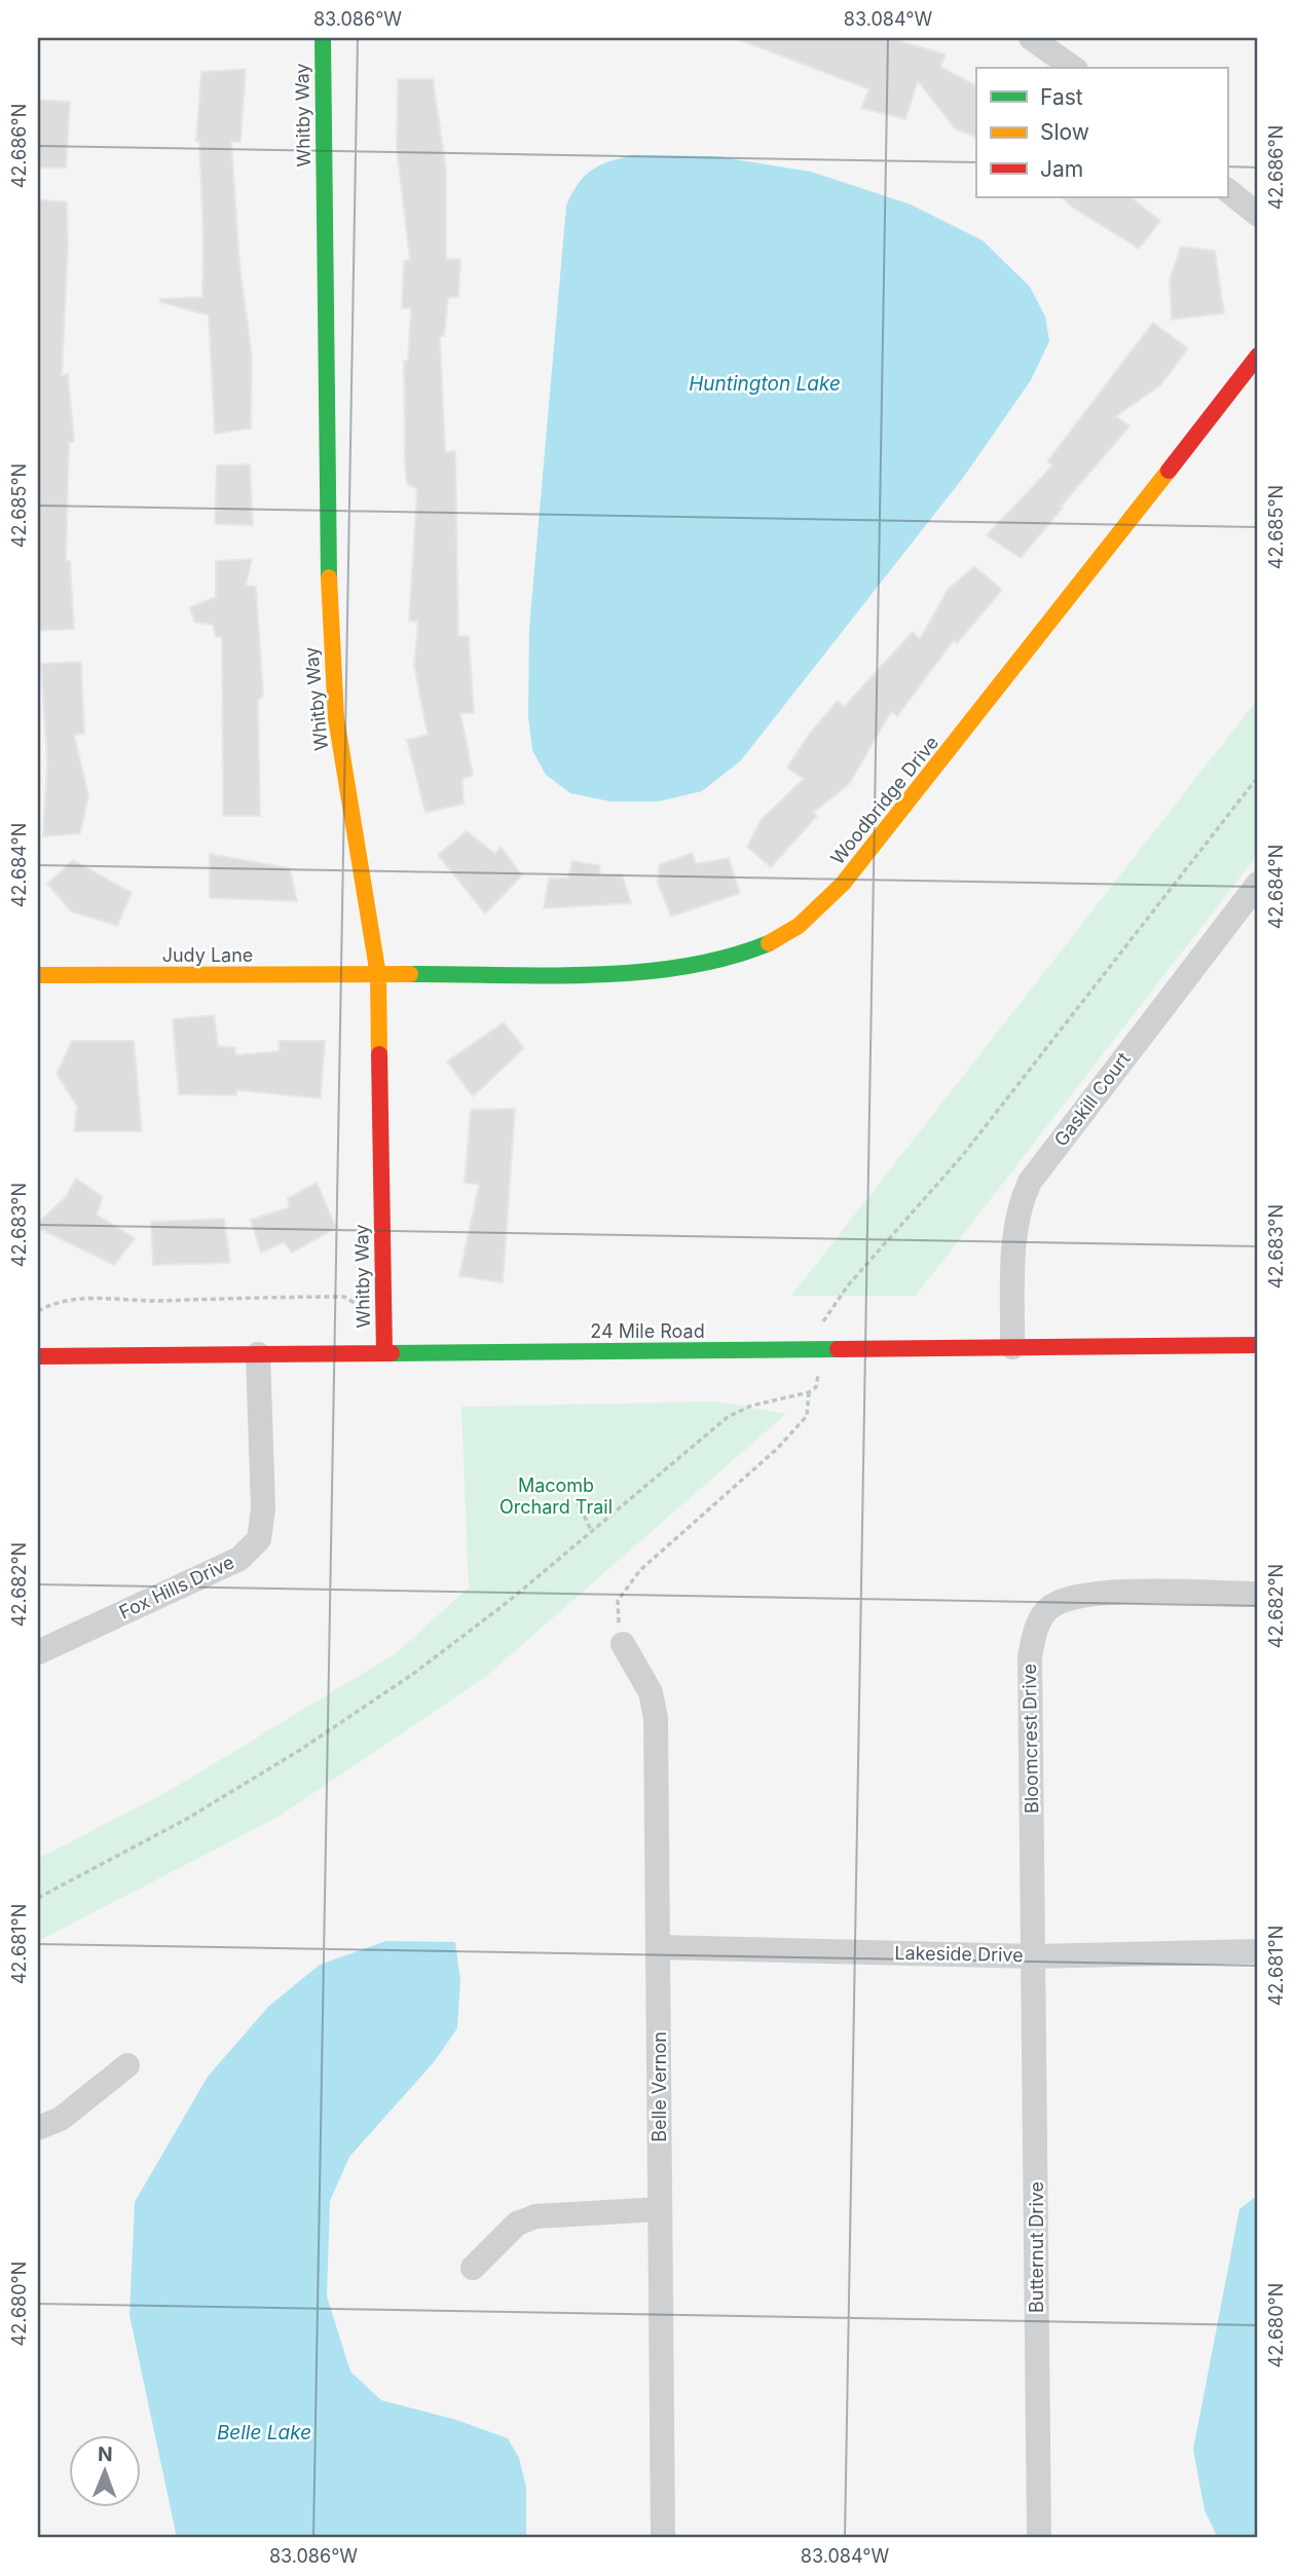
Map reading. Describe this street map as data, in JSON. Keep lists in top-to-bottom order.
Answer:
{
  "streets": {
    "street": [
      "Whitby Way",
      "Woodbridge Drive",
      "Judy Lane",
      "Gaskill Court",
      "24 Mile Road",
      "Fox Hills Drive",
      "Bloomcrest Drive",
      "Lakeside Drive",
      "Belle Vernon",
      "Butternut Drive"
    ]
  },
  "crossings": [
    ["Whitby Way", "Woodbridge Drive"],
    ["Whitby Way", "Judy Lane"],
    ["Whitby Way", "24 Mile Road"],
    ["Woodbridge Drive", "Judy Lane"],
    ["Gaskill Court", "24 Mile Road"],
    ["24 Mile Road", "Fox Hills Drive"],
    ["Bloomcrest Drive", "Lakeside Drive"],
    ["Bloomcrest Drive", "Butternut Drive"],
    ["Lakeside Drive", "Belle Vernon"],
    ["Lakeside Drive", "Butternut Drive"]
  ],
  "water": ["Huntington Lake", "Belle Lake"],
  "parks": ["Macomb Orchard Trail"],
  "legend": ["Fast", "Slow", "Jam"],
  "north": "top",
  "coordinates": [
    "83.086°W",
    "83.084°W",
    "42.686°N",
    "42.685°N",
    "42.684°N",
    "42.683°N",
    "42.682°N",
    "42.681°N",
    "42.680°N"
  ]
}
